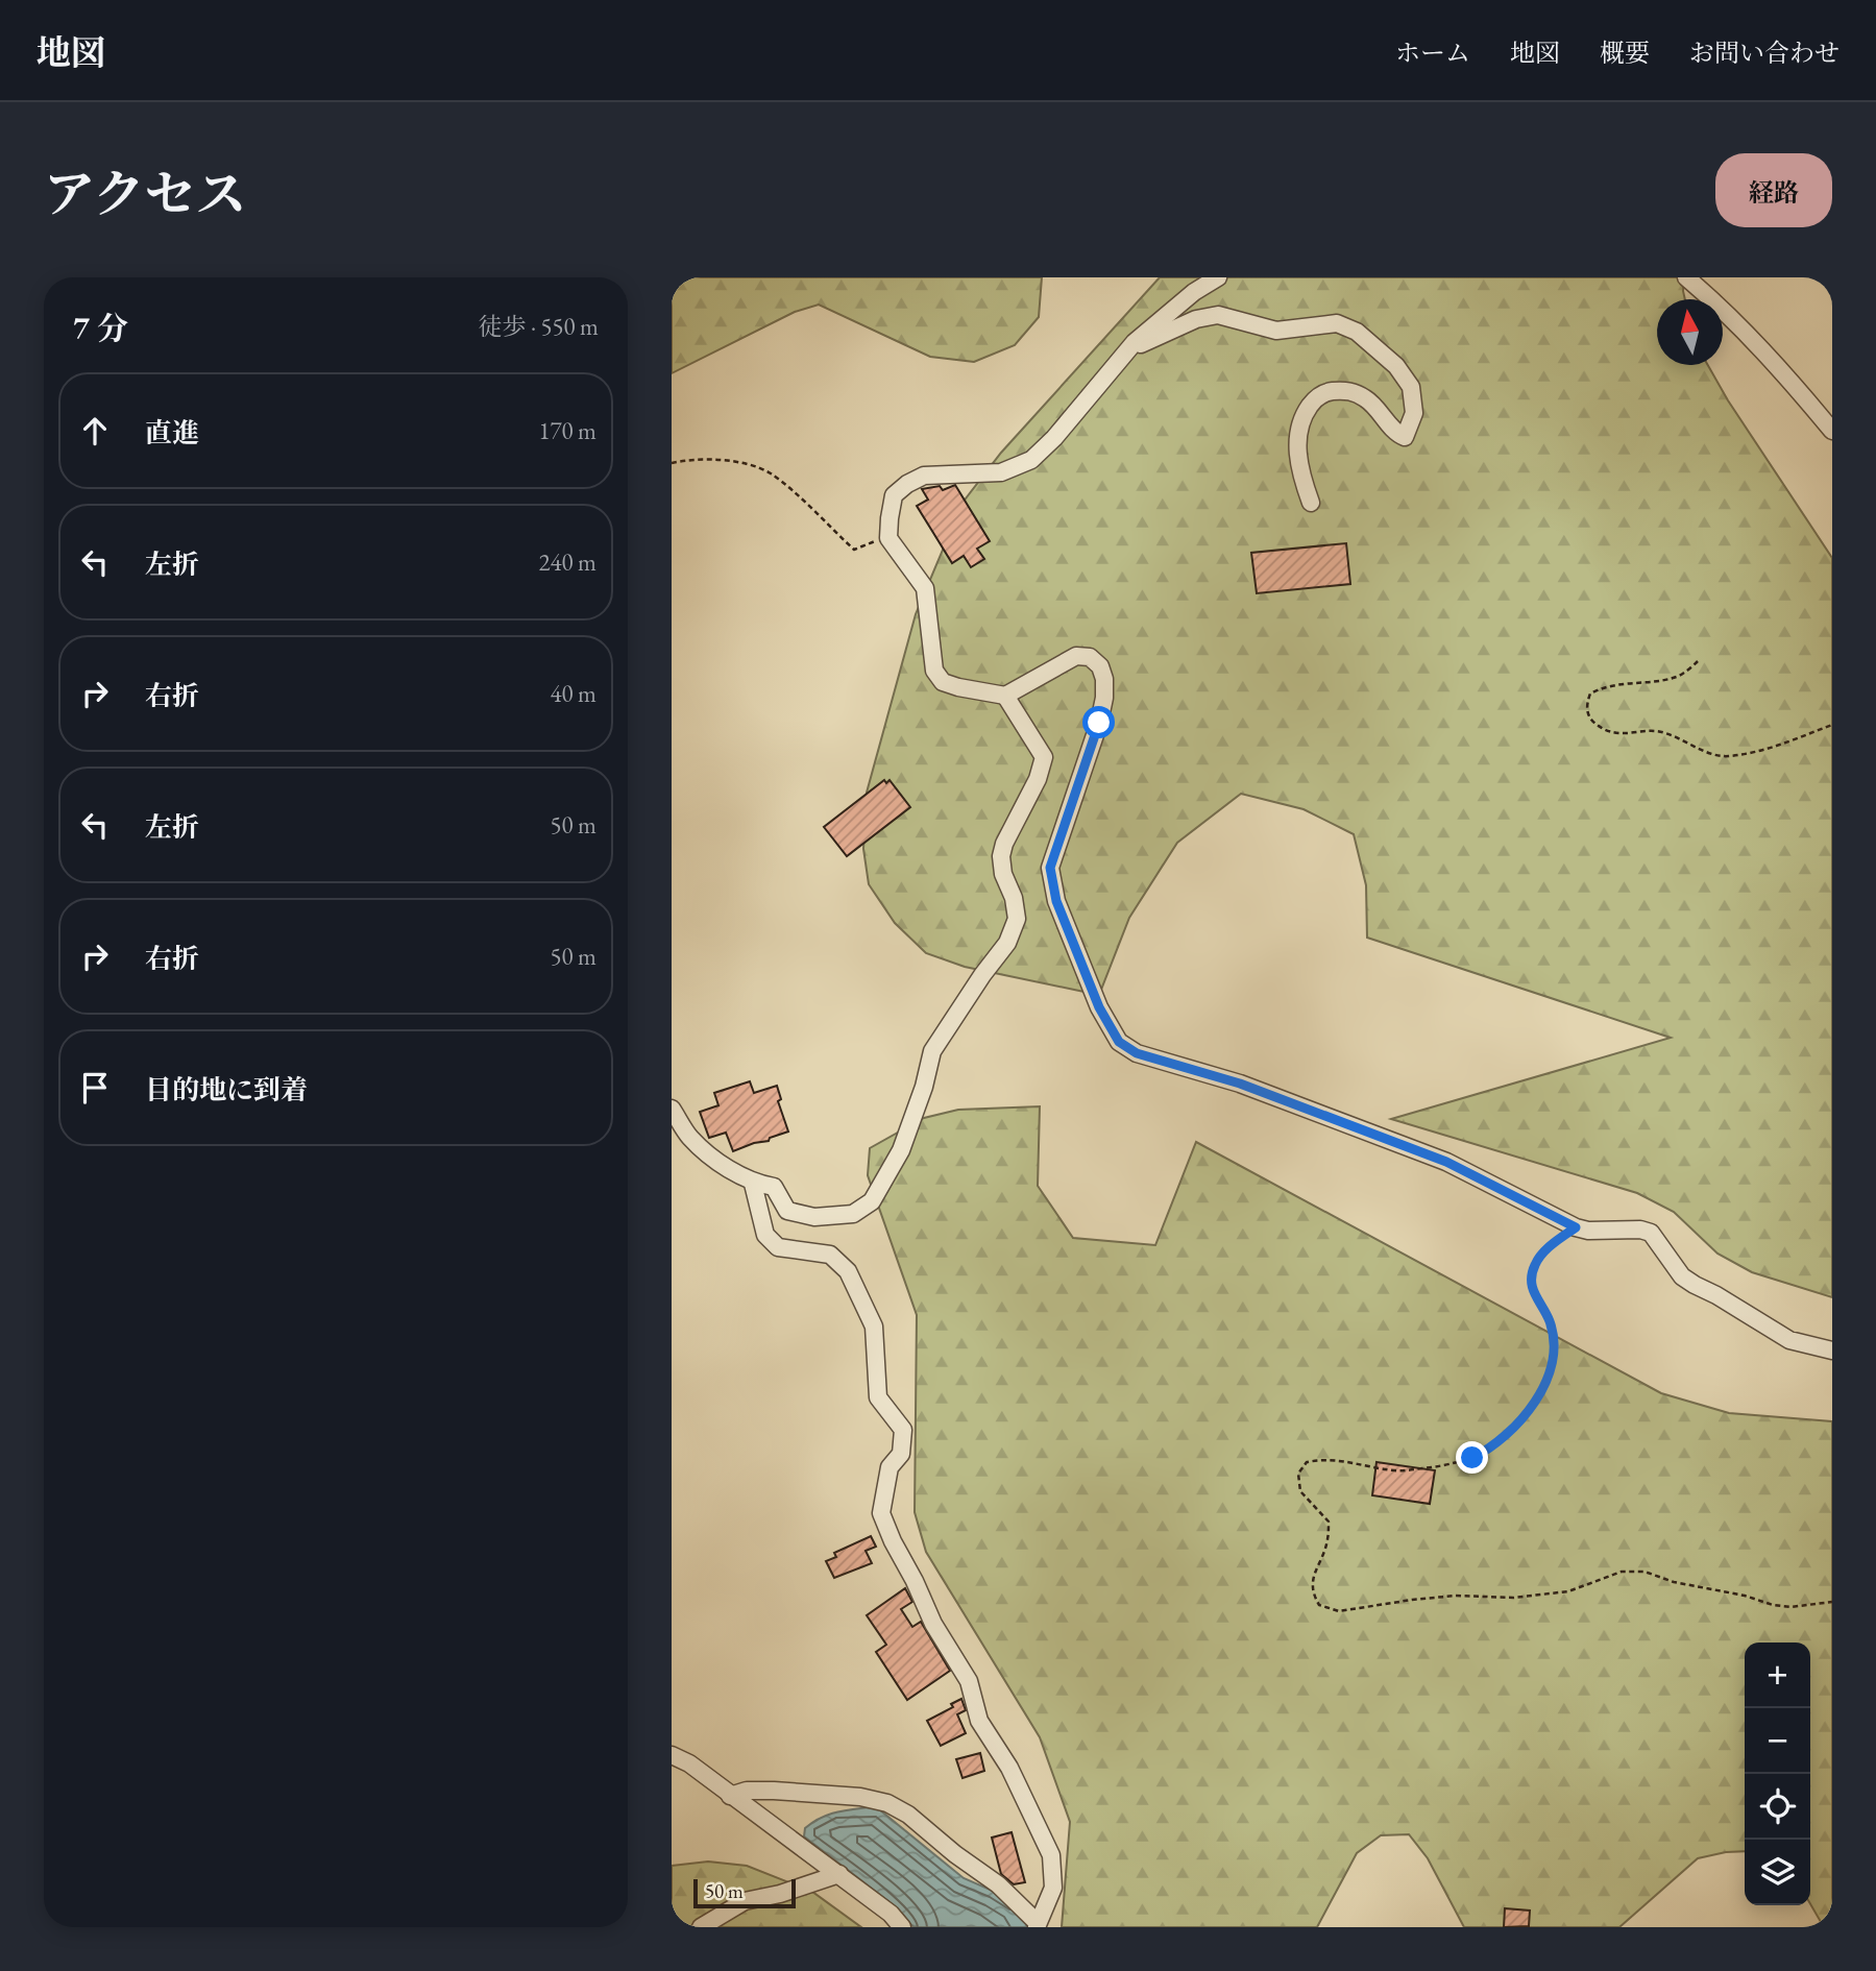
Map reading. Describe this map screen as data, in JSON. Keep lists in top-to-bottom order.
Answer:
{
  "scale_bar": "50 m",
  "north": "top",
  "page": {
    "header": "地図",
    "nav": [
      "ホーム",
      "地図",
      "概要",
      "お問い合わせ"
    ],
    "title": "アクセス",
    "buttons": "経路",
    "heading": ["7 分", "徒歩 · 550 m"],
    "list": [
      ["直進", "170 m"],
      ["左折", "240 m"],
      ["右折", "40 m"],
      ["左折", "50 m"],
      ["右折", "50 m"],
      "目的地に到着"
    ],
    "map_buttons": ["+", "−"],
    "scale": "50 m"
  }
}
